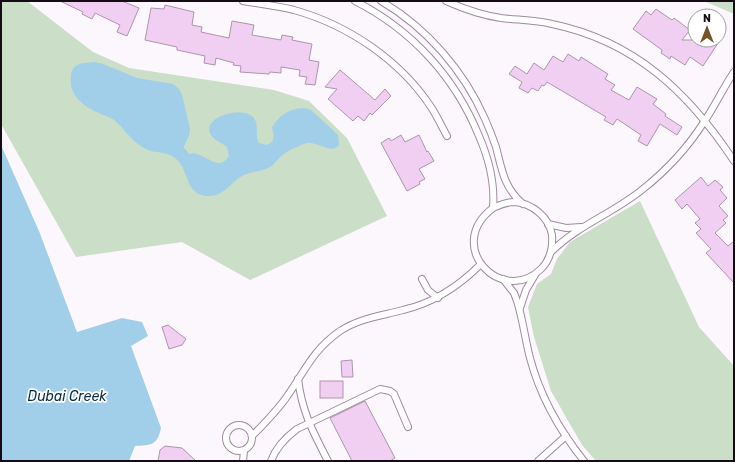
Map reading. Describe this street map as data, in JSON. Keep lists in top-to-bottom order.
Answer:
{
  "water": ["Dubai Creek"],
  "north": "top"
}
